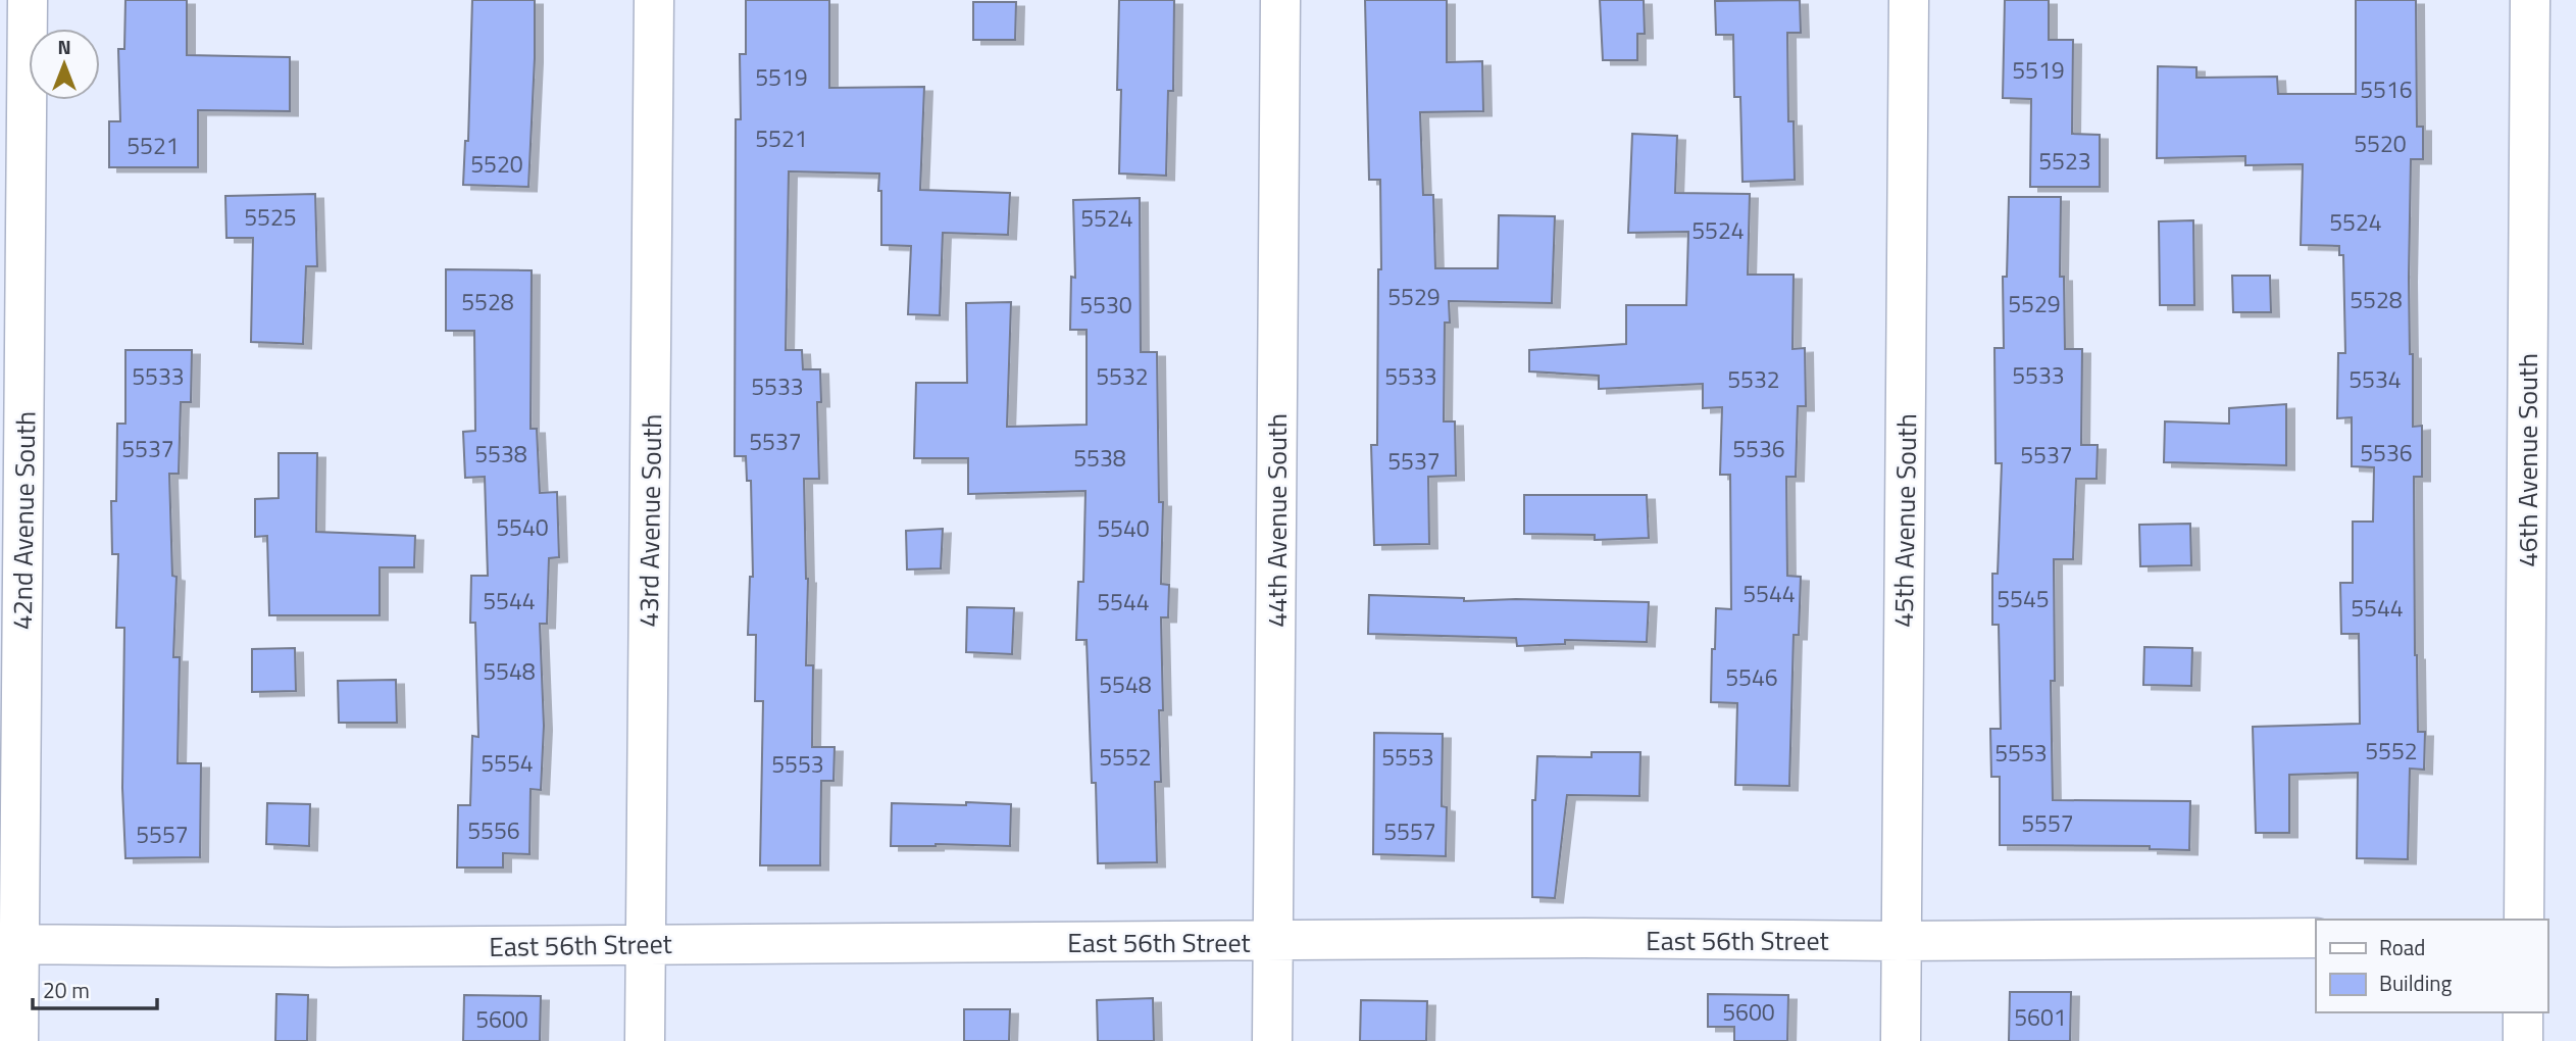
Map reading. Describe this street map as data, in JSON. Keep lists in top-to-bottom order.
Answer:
{
  "streets": {
    "street": [
      "46th Avenue South",
      "42nd Avenue South",
      "43rd Avenue South",
      "44th Avenue South",
      "45th Avenue South",
      "East 56th Street"
    ]
  },
  "crossings": [
    ["42nd Avenue South", "East 56th Street"],
    ["43rd Avenue South", "East 56th Street"],
    ["44th Avenue South", "East 56th Street"],
    ["45th Avenue South", "East 56th Street"]
  ],
  "house_numbers": [
    "5519",
    "5519",
    "5516",
    "5521",
    "5520",
    "5521",
    "5523",
    "5520",
    "5525",
    "5524",
    "5524",
    "5524",
    "5529",
    "5528",
    "5528",
    "5529",
    "5530",
    "5533",
    "5533",
    "5532",
    "5533",
    "5532",
    "5534",
    "5533",
    "5537",
    "5537",
    "5536",
    "5536",
    "5538",
    "5537",
    "5538",
    "5537",
    "5540",
    "5540",
    "5544",
    "5545",
    "5544",
    "5544",
    "5544",
    "5548",
    "5546",
    "5548",
    "5552",
    "5553",
    "5552",
    "5553",
    "5554",
    "5553",
    "5557",
    "5556",
    "5557",
    "5557",
    "5600",
    "5601",
    "5600"
  ],
  "legend": ["Road", "Building"],
  "scale_bar": "20 m",
  "north": "top"
}
